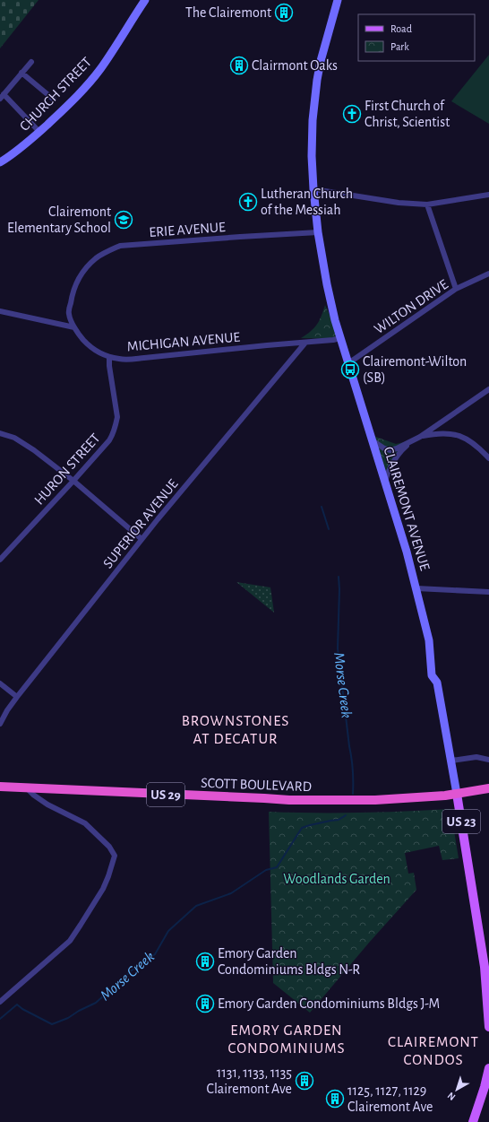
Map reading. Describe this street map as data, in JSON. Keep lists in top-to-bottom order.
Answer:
{
  "streets": {
    "highway": ["SCOTT BOULEVARD", "US 29", "US 23"],
    "main road": ["CHURCH STREET", "CLAIREMONT AVENUE"],
    "street": [
      "ERIE AVENUE",
      "WILTON DRIVE",
      "MICHIGAN AVENUE",
      "HURON STREET",
      "SUPERIOR AVENUE"
    ]
  },
  "crossings": [
    ["ERIE AVENUE", "MICHIGAN AVENUE"],
    ["ERIE AVENUE", "CLAIREMONT AVENUE"],
    ["WILTON DRIVE", "CLAIREMONT AVENUE"],
    ["MICHIGAN AVENUE", "HURON STREET"],
    ["MICHIGAN AVENUE", "CLAIREMONT AVENUE"],
    ["MICHIGAN AVENUE", "SUPERIOR AVENUE"],
    ["CLAIREMONT AVENUE", "SCOTT BOULEVARD"]
  ],
  "districts": ["BROWNSTONES AT DECATUR", "EMORY GARDEN CONDOMINIUMS", "CLAIREMONT CONDOS"],
  "water": ["Morse Creek"],
  "parks": ["Woodlands Garden"],
  "places": {
    "building": [
      "The Clairemont",
      "Clairmont Oaks",
      "Emory Garden Condominiums Bldgs N-R",
      "Emory Garden Condominiums Bldgs J-M",
      "1131, 1133, 1135 Clairemont Ave",
      "1125, 1127, 1129 Clairemont Ave"
    ],
    "church": ["First Church of Christ, Scientist", "Lutheran Church of the Messiah"],
    "school or university": ["Clairemont Elementary School"],
    "bus stop": ["Clairemont-Wilton (SB)"]
  },
  "legend": ["Road", "Park"],
  "north": "bottom left"
}
